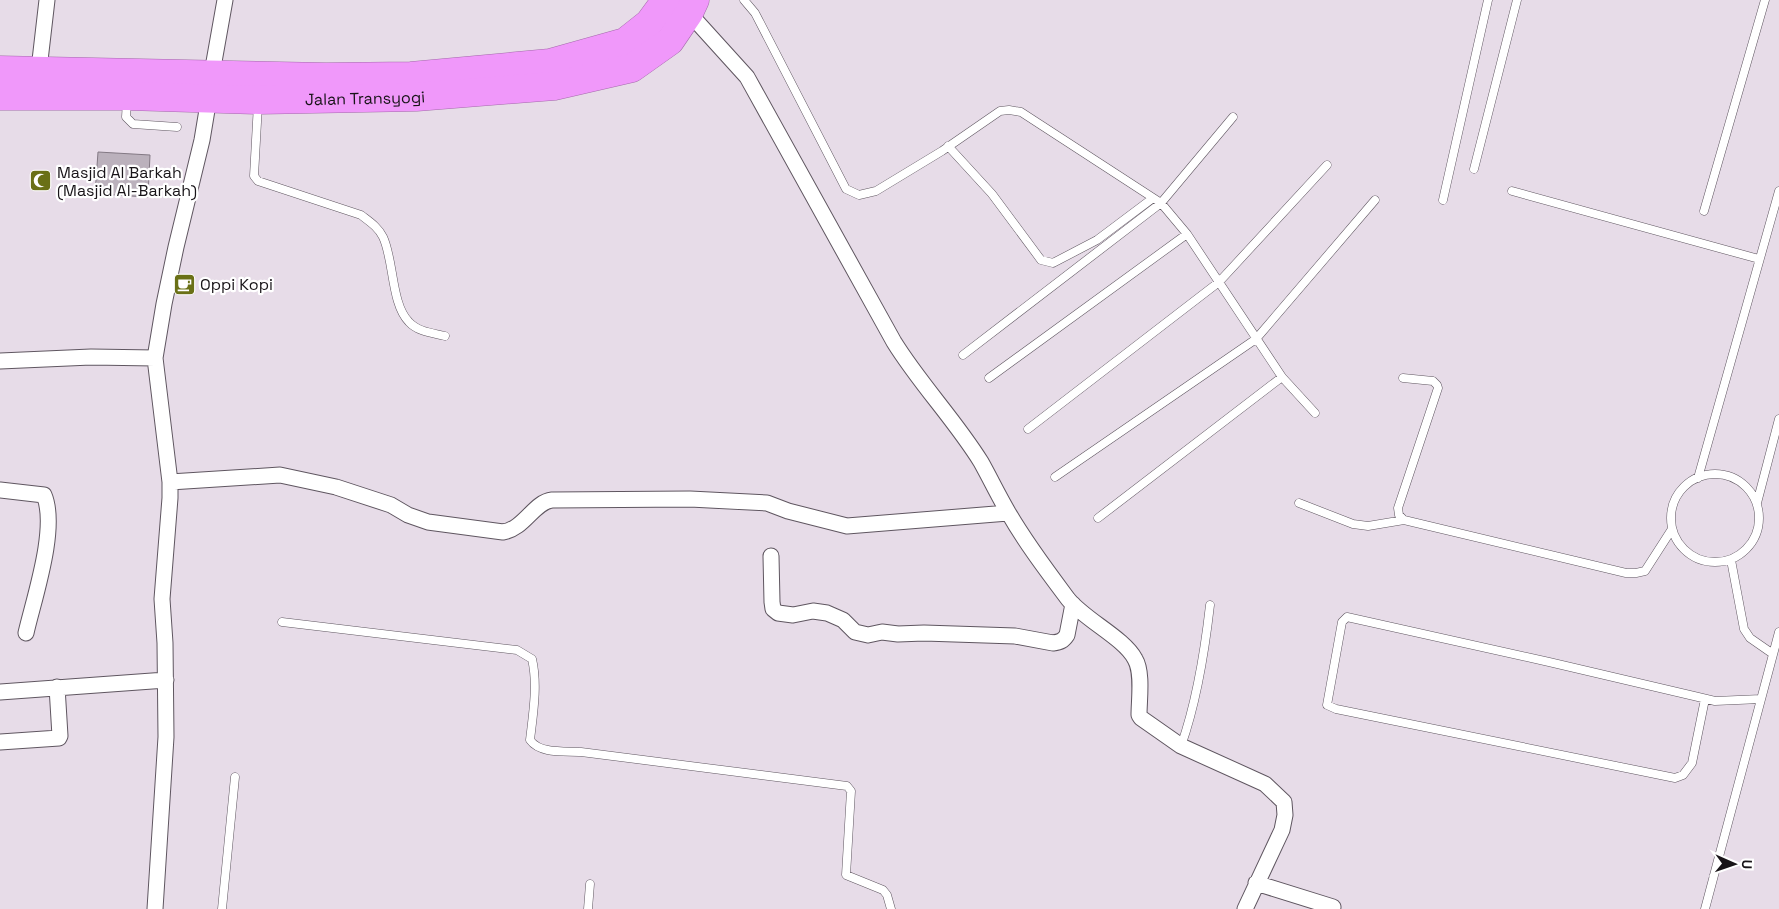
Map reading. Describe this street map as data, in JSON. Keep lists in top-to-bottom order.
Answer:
{
  "streets": {
    "highway": ["Jalan Transyogi"]
  },
  "places": {
    "mosque": ["Masjid Al Barkah (Masjid Al-Barkah)"],
    "cafe": ["Oppi Kopi"]
  },
  "north": "right"
}
